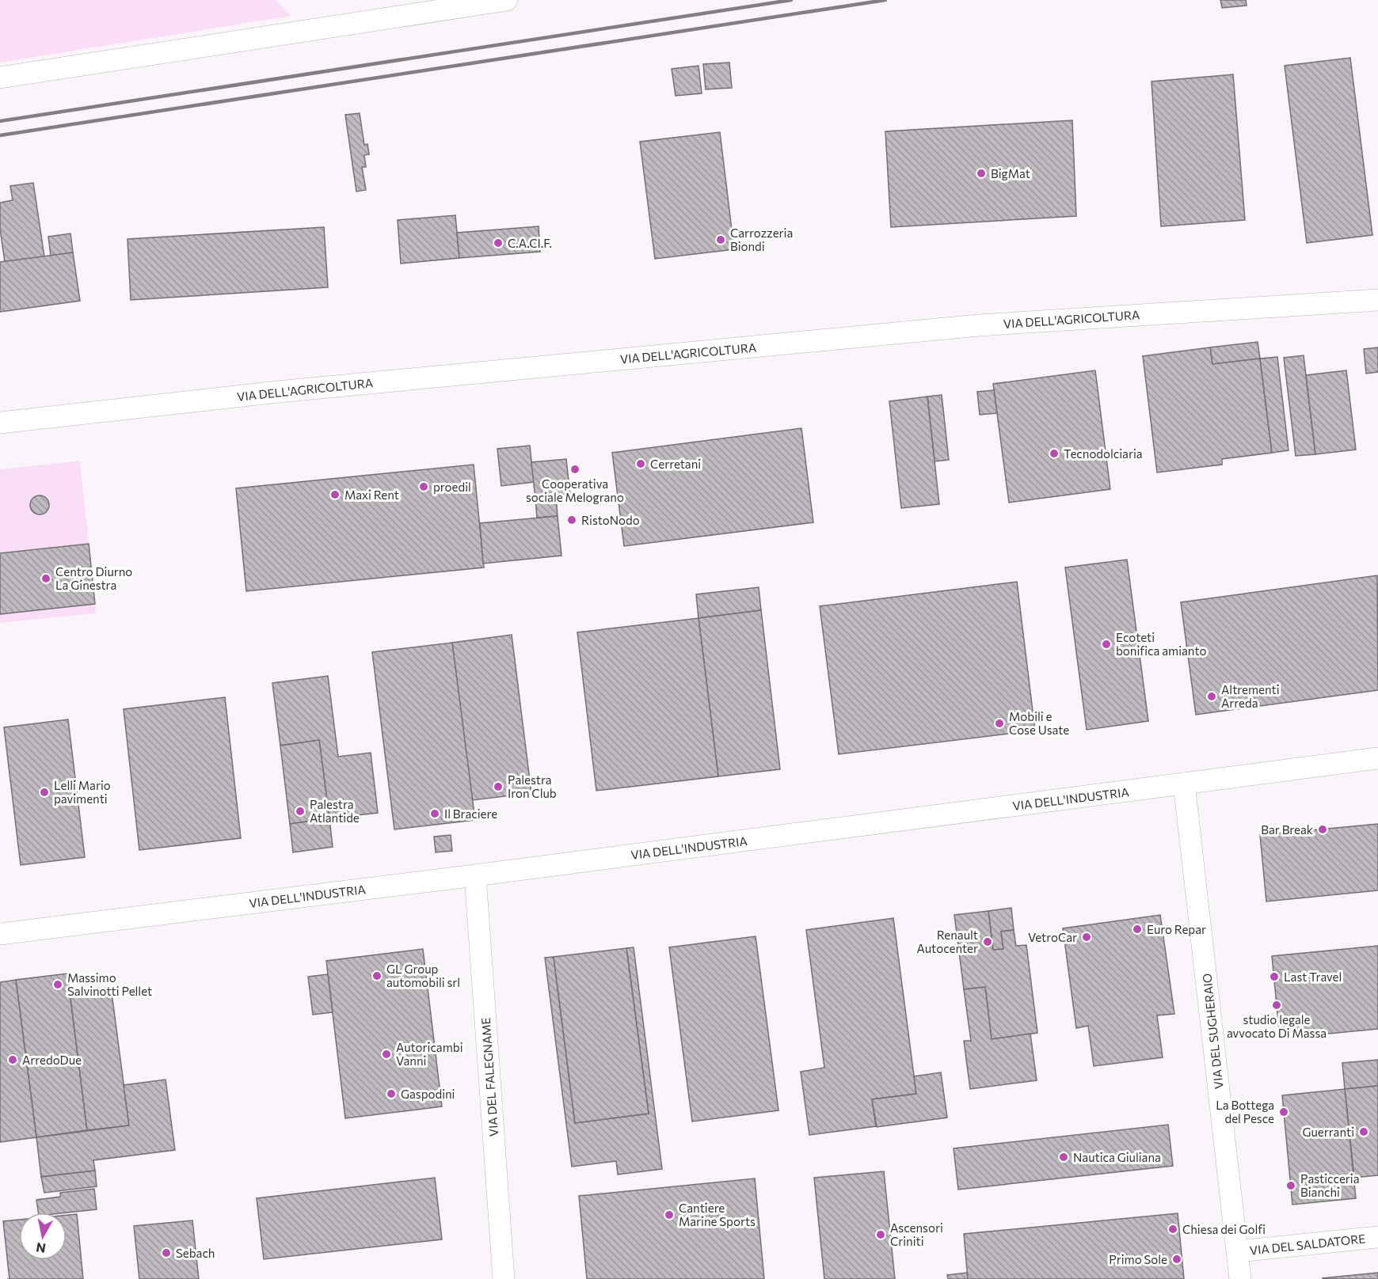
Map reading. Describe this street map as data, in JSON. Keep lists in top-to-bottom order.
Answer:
{
  "streets": {
    "street": [
      "VIA DELL'AGRICOLTURA",
      "VIA DELL'INDUSTRIA",
      "VIA DEL SUGHERAIO",
      "VIA DEL FALEGNAME",
      "VIA DEL SALDATORE"
    ]
  },
  "crossings": [
    ["VIA DELL'INDUSTRIA", "VIA DEL SUGHERAIO"],
    ["VIA DELL'INDUSTRIA", "VIA DEL FALEGNAME"],
    ["VIA DEL SUGHERAIO", "VIA DEL SALDATORE"]
  ],
  "places": [
    "BigMat",
    "Carrozzeria Biondi",
    "C.A.CI.F.",
    "Tecnodolciaria",
    "Cerretani",
    "Cooperativa sociale Melograno",
    "proedil",
    "Maxi Rent",
    "RistoNodo",
    "Centro Diurno La Ginestra",
    "Ecoteti bonifica amianto",
    "Altrementi Arreda",
    "Mobili e Cose Usate",
    "Palestra Iron Club",
    "Lelli Mario pavimenti",
    "Palestra Atlantide",
    "Il Braciere",
    "Bar Break",
    "Euro Repar",
    "VetroCar",
    "Renault Autocenter",
    "GL Group automobili srl",
    "Last Travel",
    "Massimo Salvinotti Pellet",
    "studio legale avvocato Di Massa",
    "Autoricambi Vanni",
    "ArredoDue",
    "Gaspodini",
    "La Bottega del Pesce",
    "Guerranti",
    "Nautica Giuliana",
    "Pasticceria Bianchi",
    "Cantiere Marine Sports",
    "Chiesa dei Golfi",
    "Ascensori Criniti",
    "Sebach",
    "Primo Sole"
  ],
  "north": "bottom"
}
